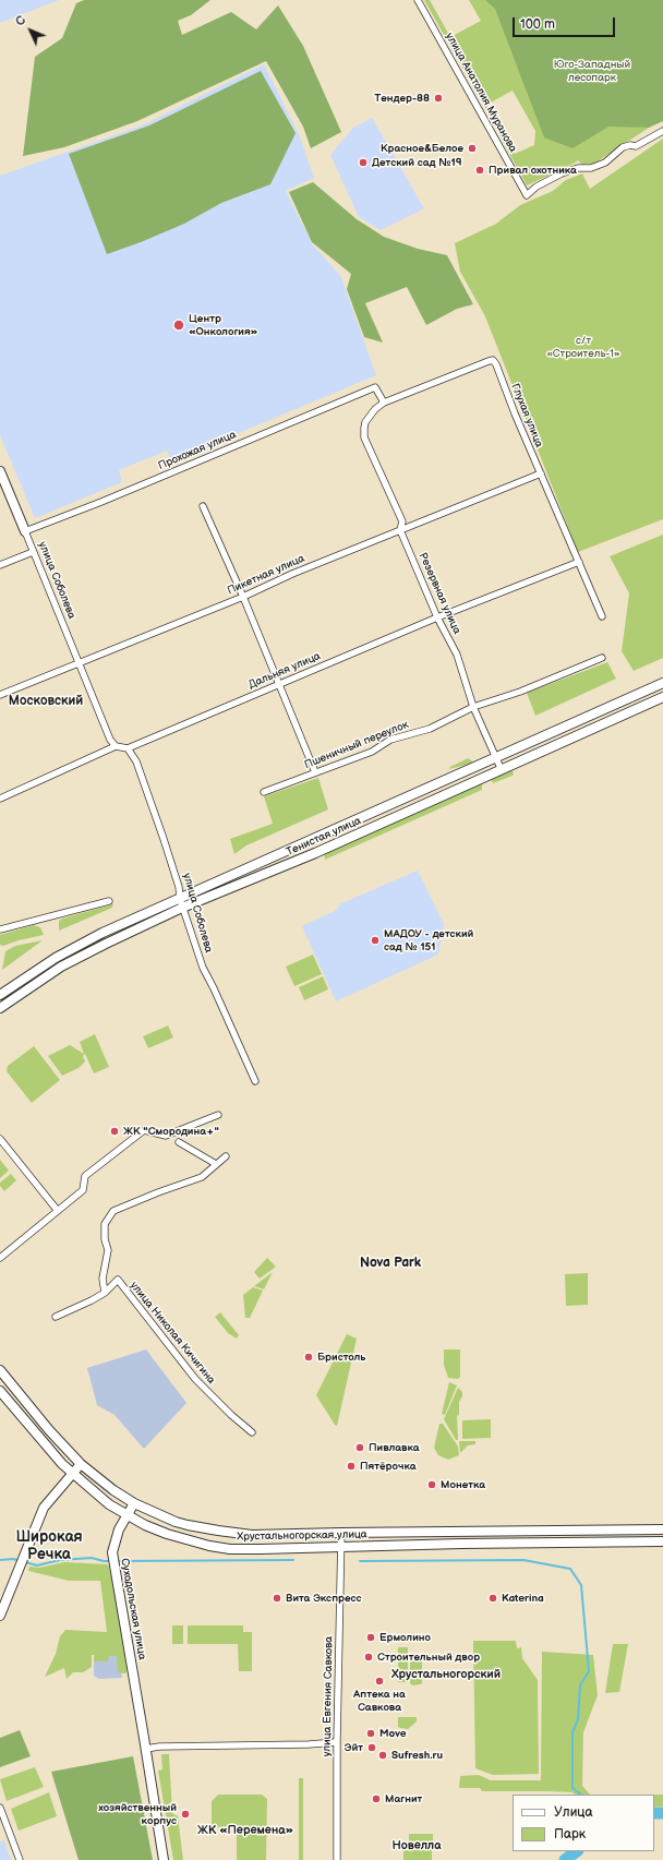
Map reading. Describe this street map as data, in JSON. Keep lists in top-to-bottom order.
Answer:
{
  "streets": {
    "main road": [
      "улица Соболева",
      "Тенистая улица",
      "Хрустальногорская улица",
      "Суходольская улица"
    ],
    "street": [
      "улица Анатолия Муранова",
      "Глухая улица",
      "Прохожая улица",
      "Пикетная улица",
      "Резервная улица",
      "Дальняя улица",
      "Пшеничный переулок",
      "улица Николая Кичигина",
      "улица Евгения Савкова"
    ]
  },
  "crossings": [
    ["Глухая улица", "Прохожая улица"],
    ["Глухая улица", "Пикетная улица"],
    ["Глухая улица", "Резервная улица"],
    ["Глухая улица", "Дальняя улица"],
    ["Прохожая улица", "улица Соболева"],
    ["Пикетная улица", "улица Соболева"],
    ["Пикетная улица", "Резервная улица"],
    ["улица Соболева", "Дальняя улица"],
    ["улица Соболева", "Тенистая улица"],
    ["Резервная улица", "Дальняя улица"],
    ["Резервная улица", "Пшеничный переулок"],
    ["Резервная улица", "Тенистая улица"],
    ["Хрустальногорская улица", "Суходольская улица"],
    ["Хрустальногорская улица", "улица Евгения Савкова"]
  ],
  "districts": [
    "Московский",
    "Nova Park",
    "Широкая Речка",
    "Хрустальногорский",
    "ЖК «Перемена»",
    "Новелла"
  ],
  "parks": ["Юго-Западный лесопарк", "с/т «Строитель-1»"],
  "places": [
    "Тендер-88",
    "Красное&Белое",
    "Детский сад №19",
    "Привал охотника",
    "Центр «Онкология»",
    "МАДОУ - детский сад № 151",
    "ЖК \"Смородина+\"",
    "Бристоль",
    "Пивлавка",
    "Пятёрочка",
    "Монетка",
    "Вита Экспресс",
    "Katerina",
    "Ермолино",
    "Строительный двор",
    "Аптека на Савкова",
    "Move",
    "Эйт",
    "Sufresh.ru",
    "Магнит",
    "хозяйственный корпус"
  ],
  "legend": ["Улица", "Парк"],
  "scale_bar": "100 m",
  "north": "top left"
}
